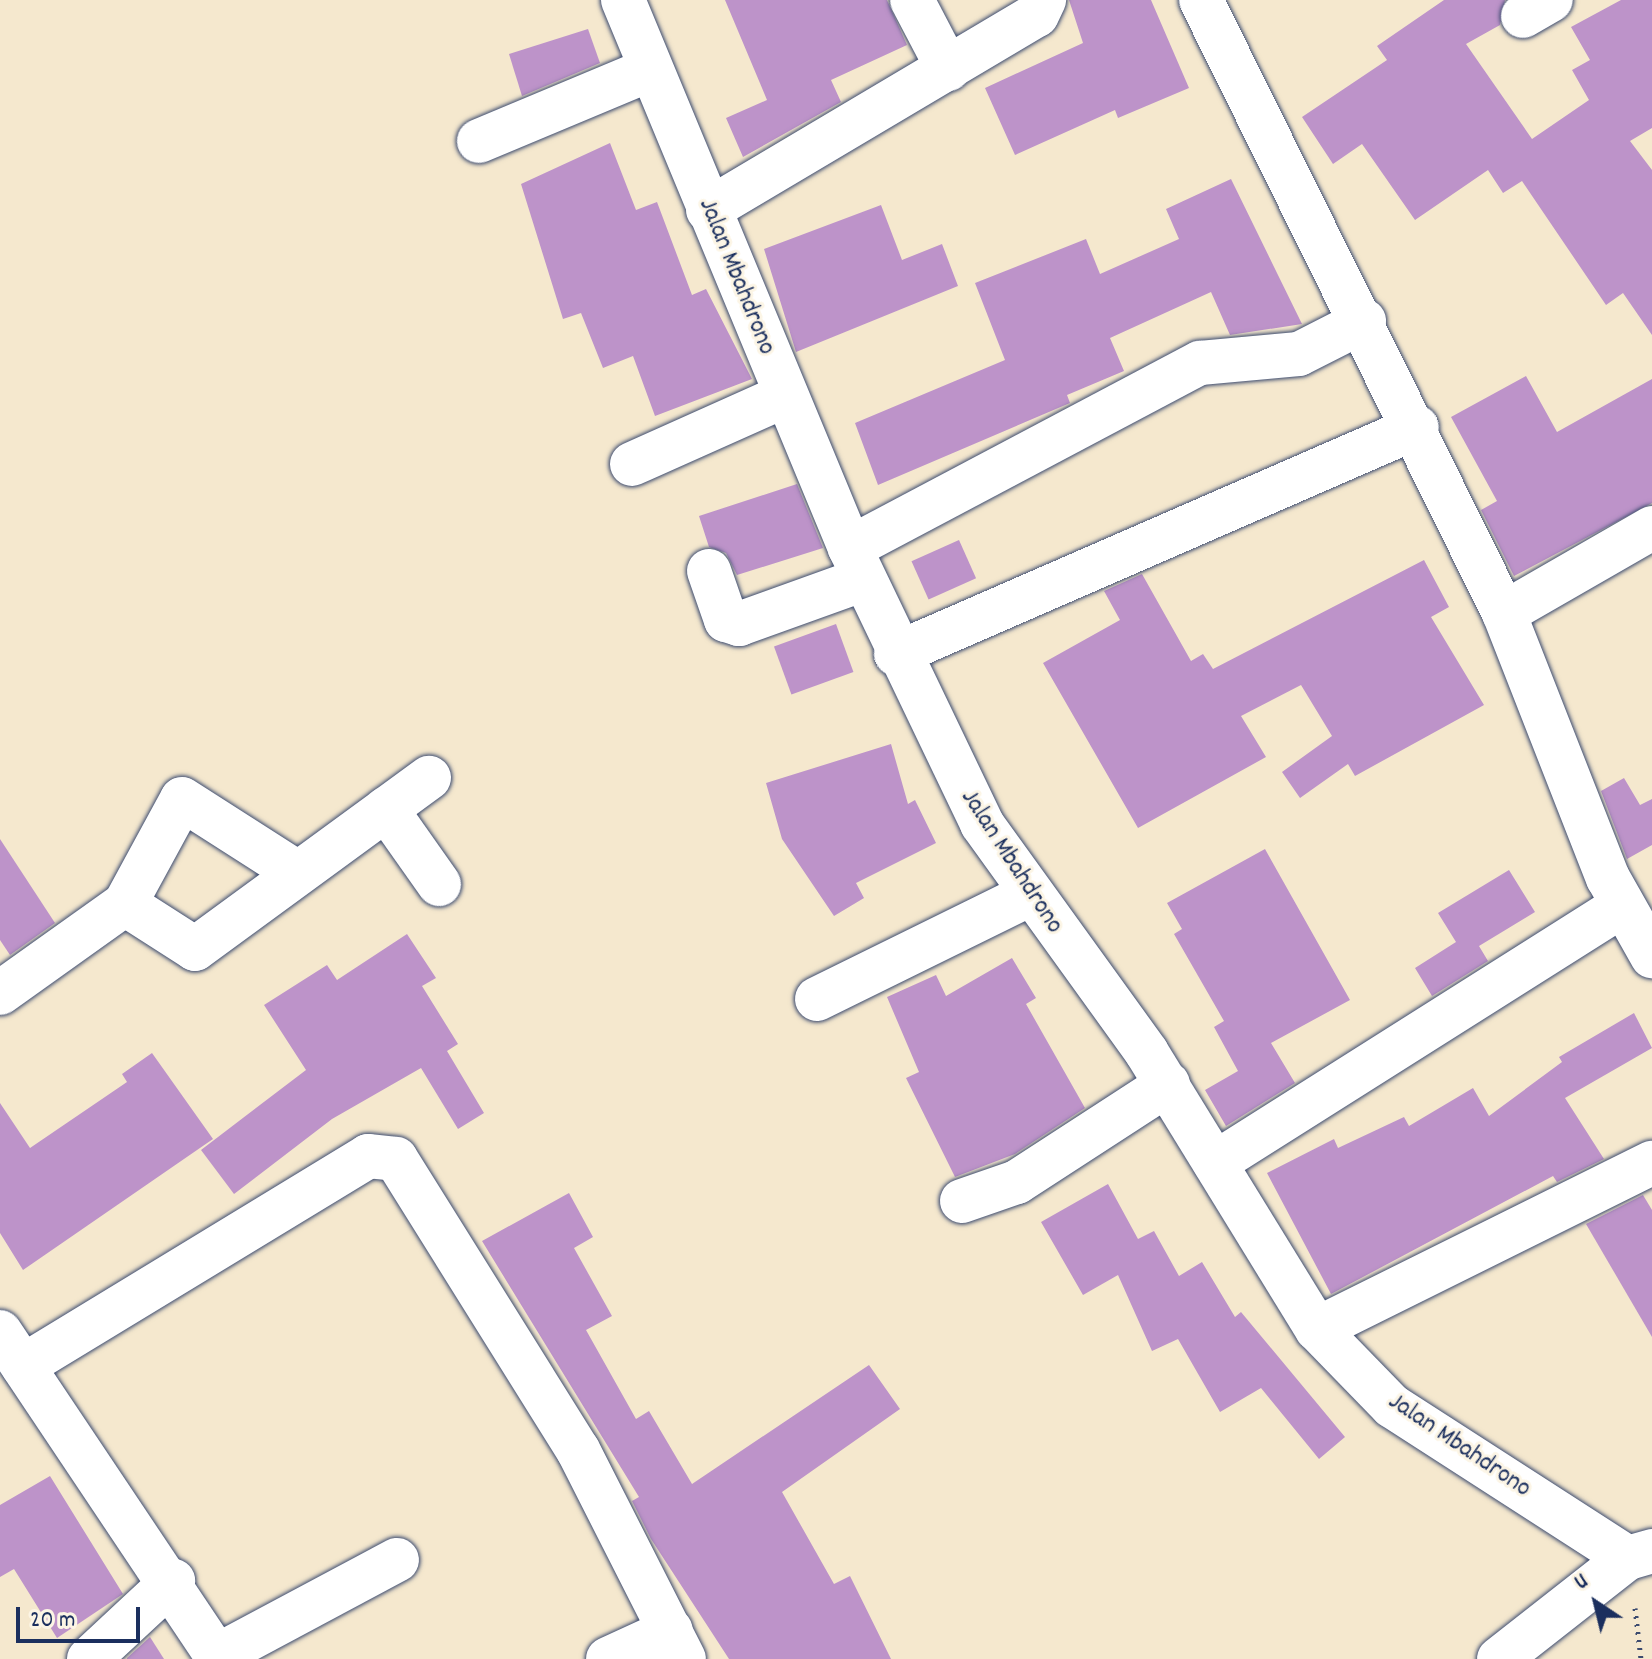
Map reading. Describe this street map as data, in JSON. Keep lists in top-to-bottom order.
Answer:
{
  "streets": {
    "street": ["Jalan Mbahdrono"]
  },
  "scale_bar": "20 m",
  "north": "top left"
}
